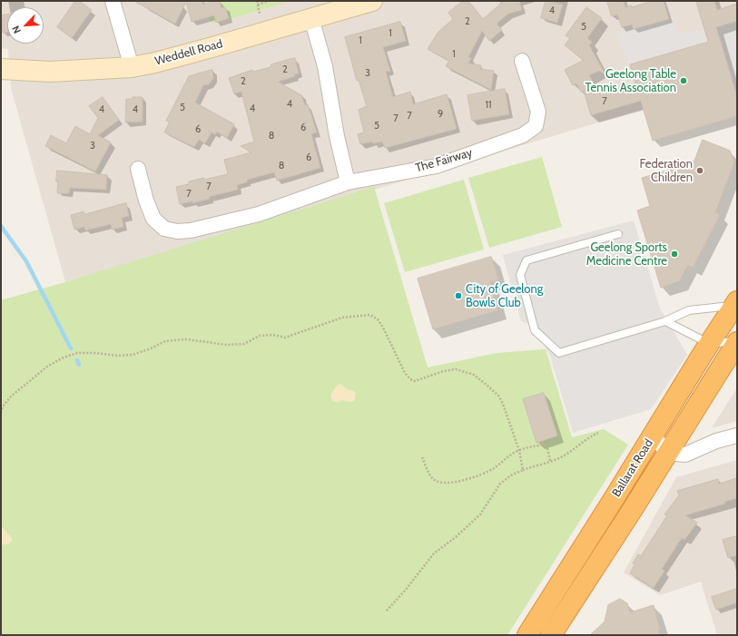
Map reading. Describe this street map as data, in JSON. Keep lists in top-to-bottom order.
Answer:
{
  "streets": {
    "highway": ["Ballarat Road"],
    "street": ["Weddell Road", "The Fairway"]
  },
  "places": [
    "Geelong Table Tennis Association",
    "Federation Children",
    "Geelong Sports Medicine Centre",
    "City of Geelong Bowls Club"
  ],
  "house_numbers": [
    "4",
    "2",
    "5",
    "1",
    "1",
    "1",
    "2",
    "3",
    "2",
    "7",
    "4",
    "11",
    "5",
    "4",
    "4",
    "4",
    "9",
    "7",
    "7",
    "5",
    "6",
    "6",
    "8",
    "3",
    "6",
    "8",
    "7",
    "7"
  ],
  "north": "bottom left"
}
